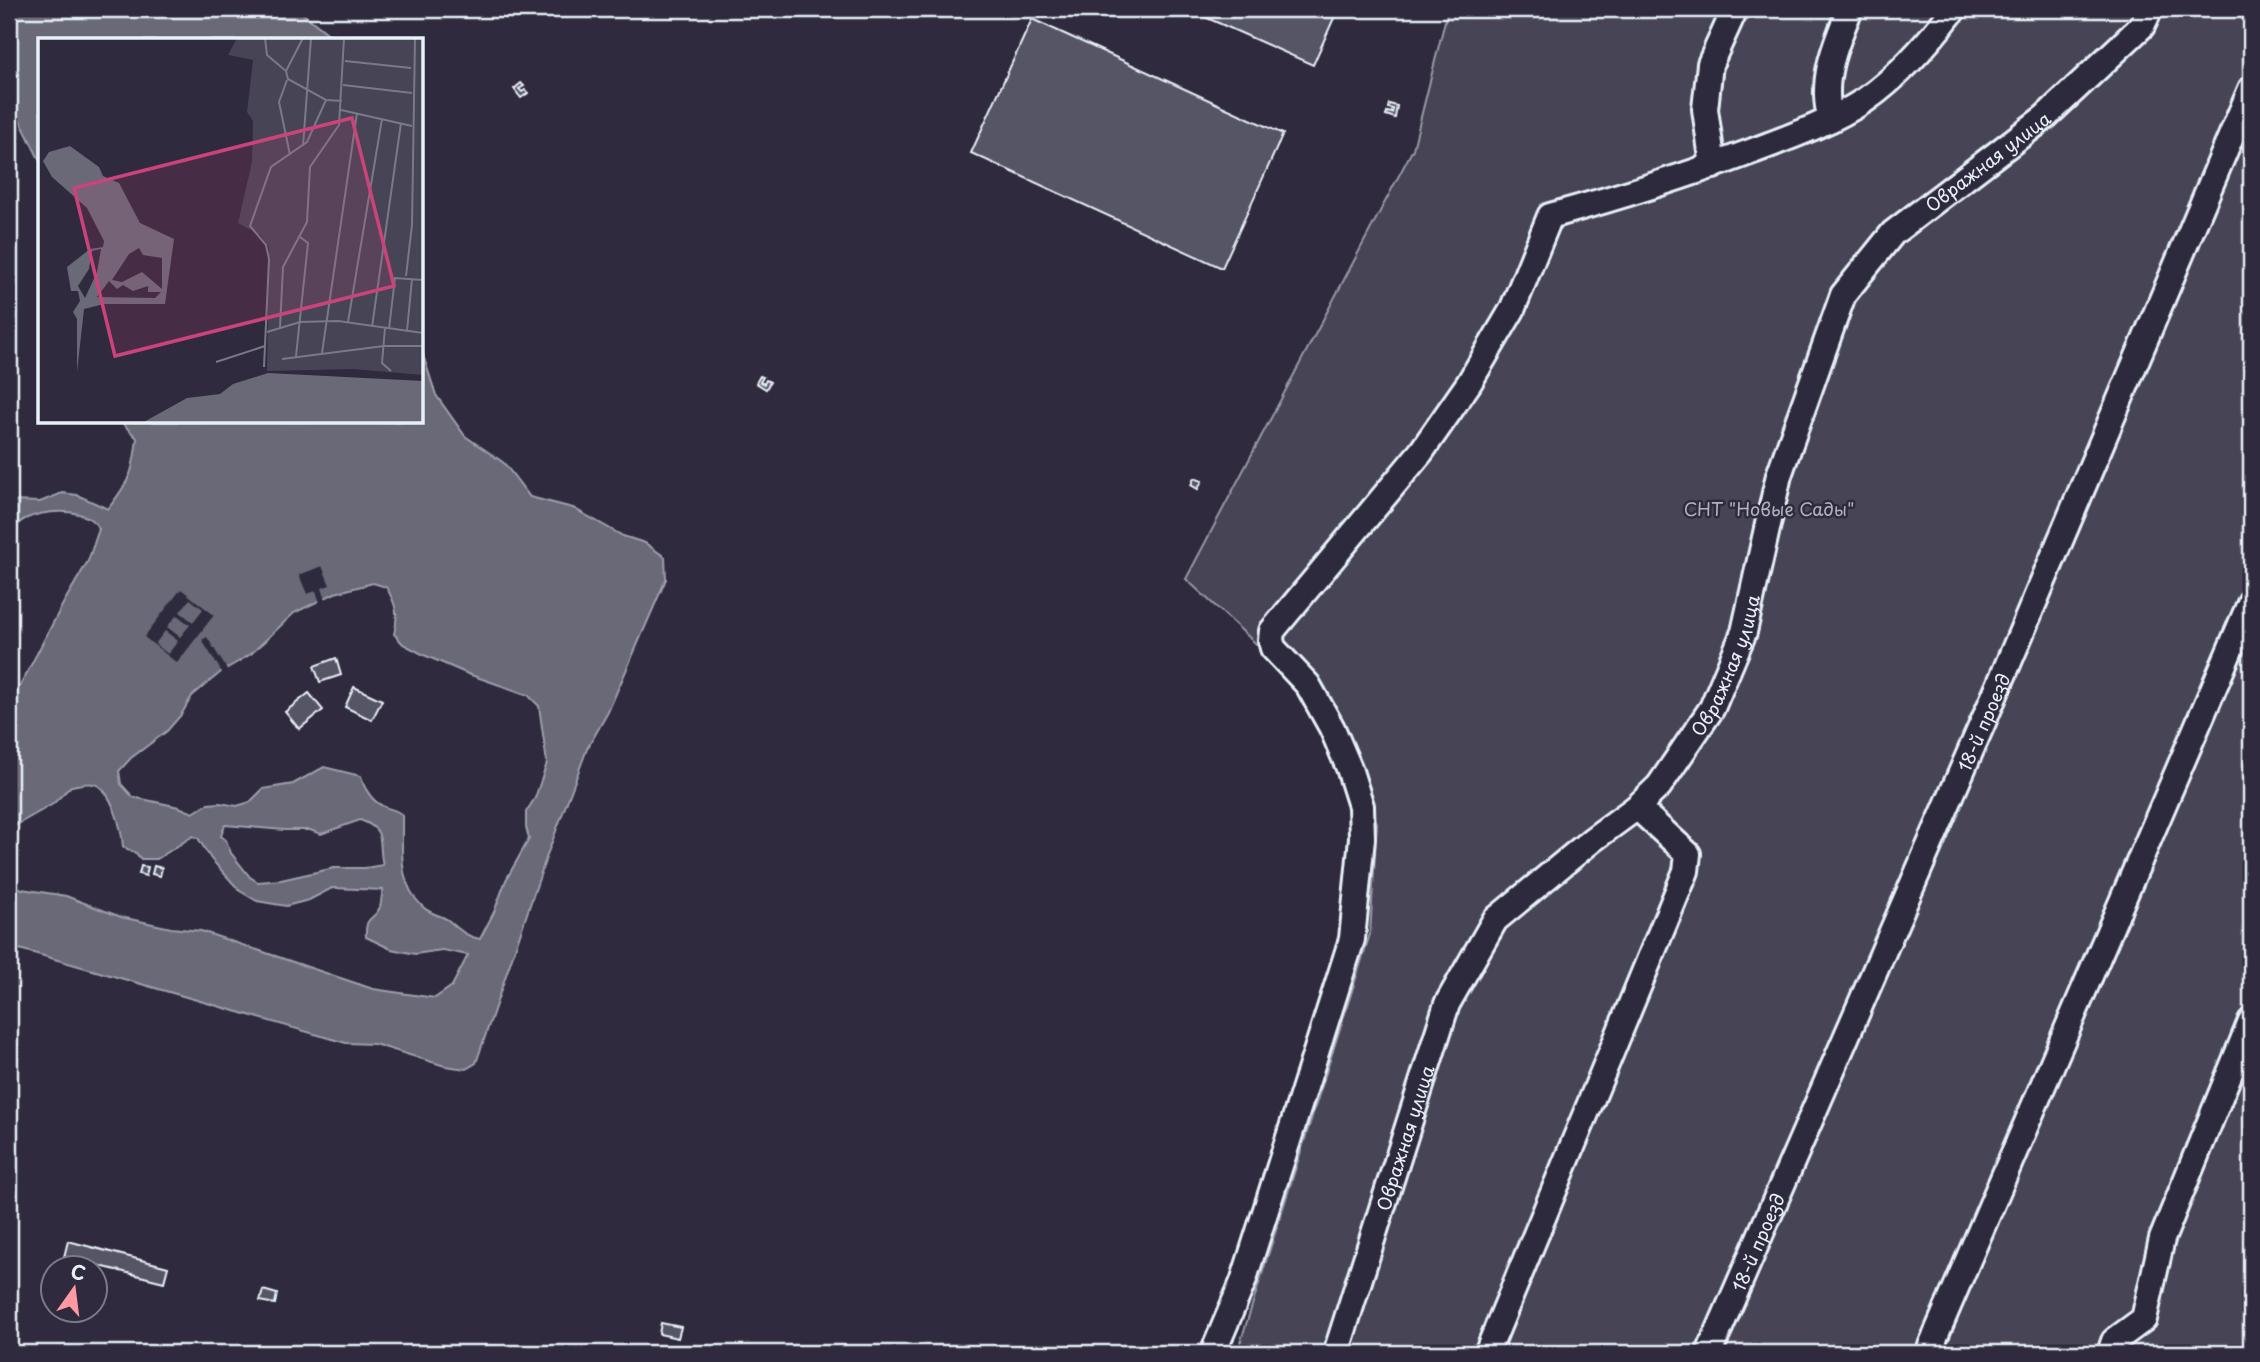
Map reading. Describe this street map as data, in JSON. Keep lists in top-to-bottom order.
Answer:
{
  "streets": {
    "street": ["Овражная улица", "18-й проезд"]
  },
  "parks": ["СНТ \"Новые Сады\""],
  "north": "top"
}
